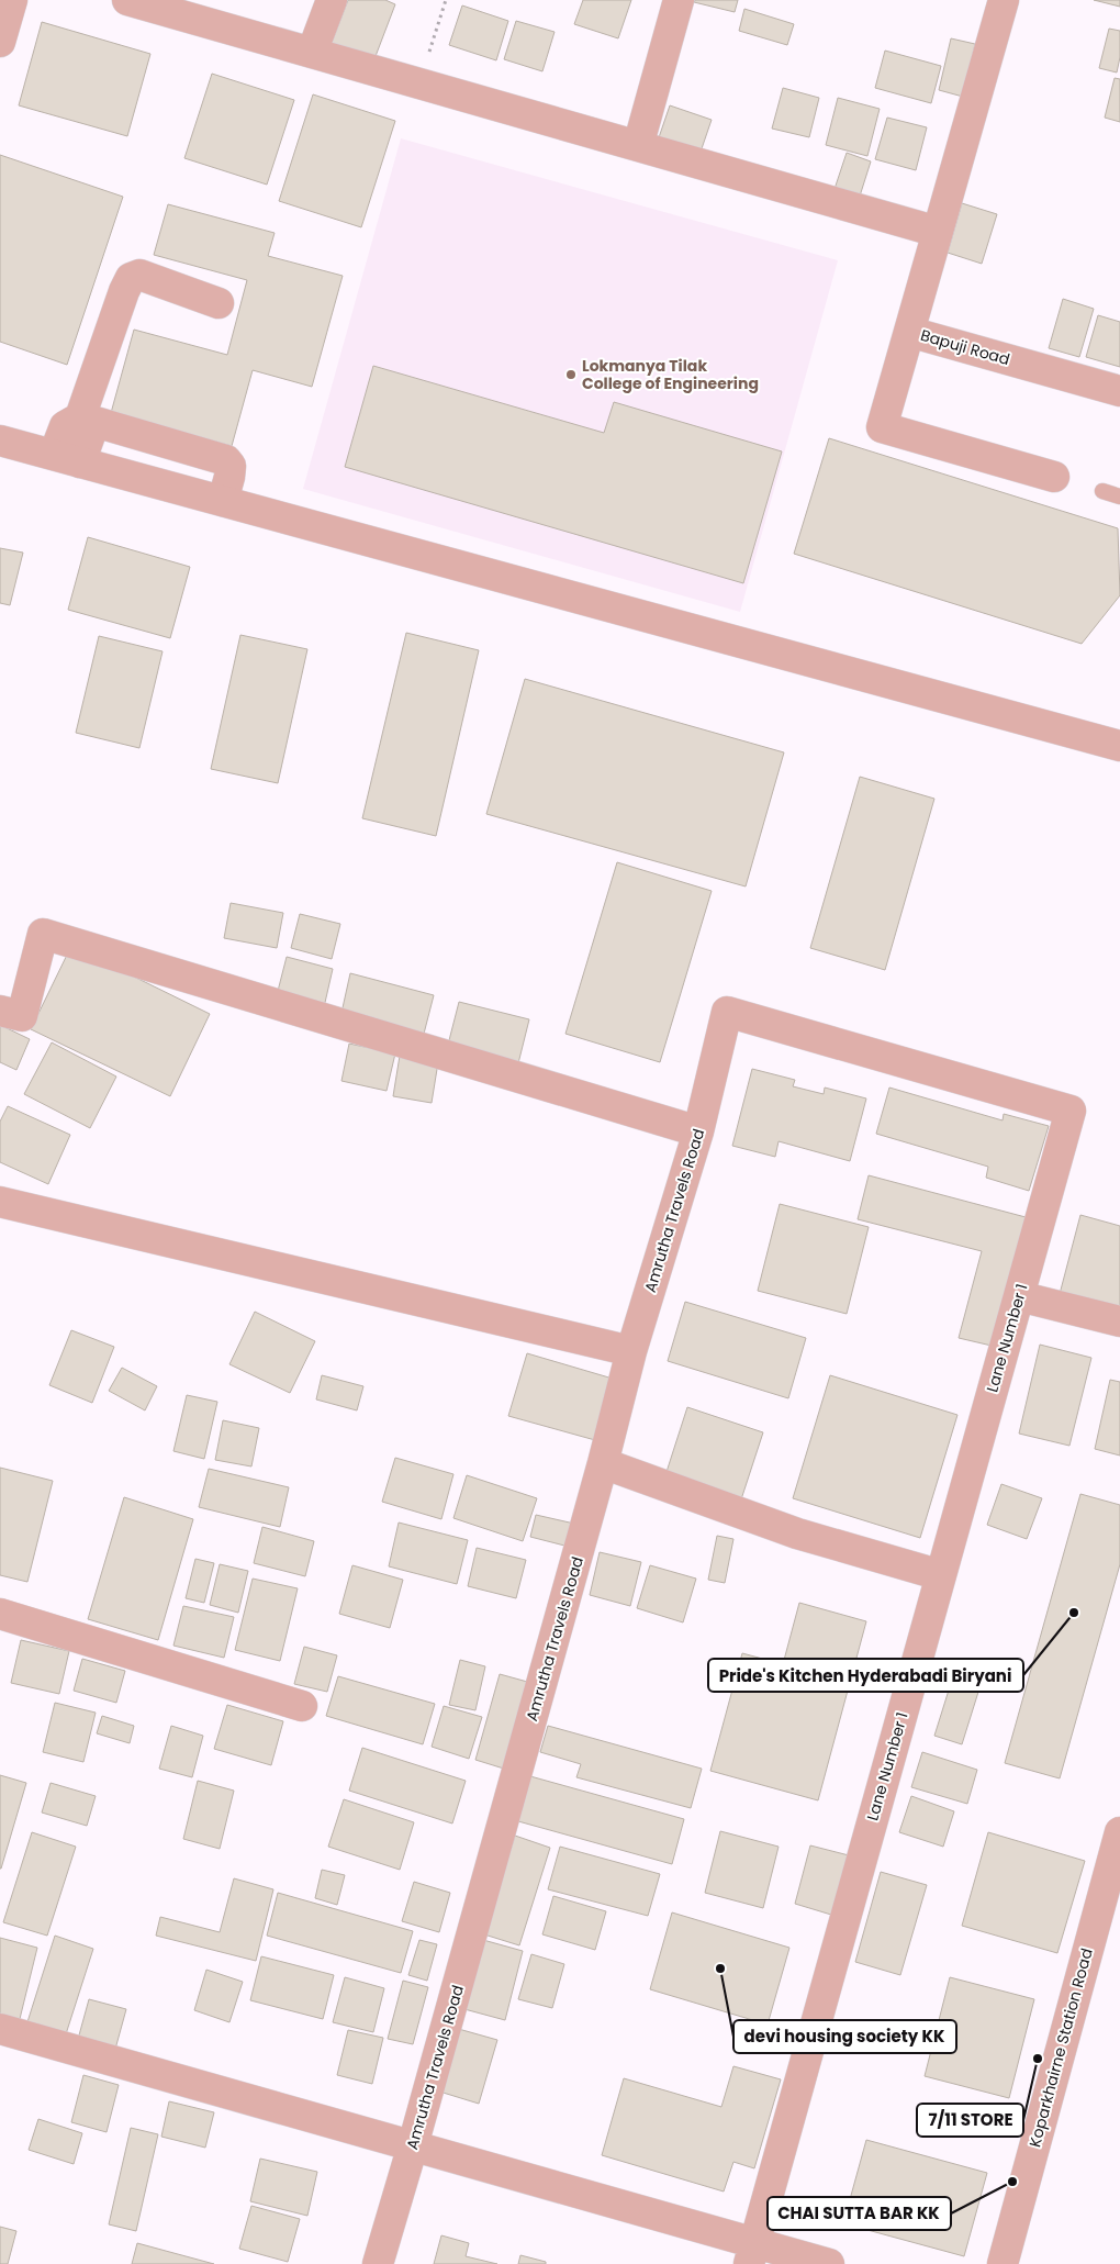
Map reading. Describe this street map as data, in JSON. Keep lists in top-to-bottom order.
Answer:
{
  "streets": {
    "street": [
      "Bapuji Road",
      "Amrutha Travels Road",
      "Lane Number 1",
      "Koparkhairne Station Road"
    ]
  },
  "crossings": [
    ["Amrutha Travels Road", "Lane Number 1"]
  ],
  "places": [
    "Lokmanya Tilak College of Engineering",
    "Pride's Kitchen Hyderabadi Biryani",
    "devi housing society KK",
    "7/11 STORE",
    "CHAI SUTTA BAR KK"
  ]
}
